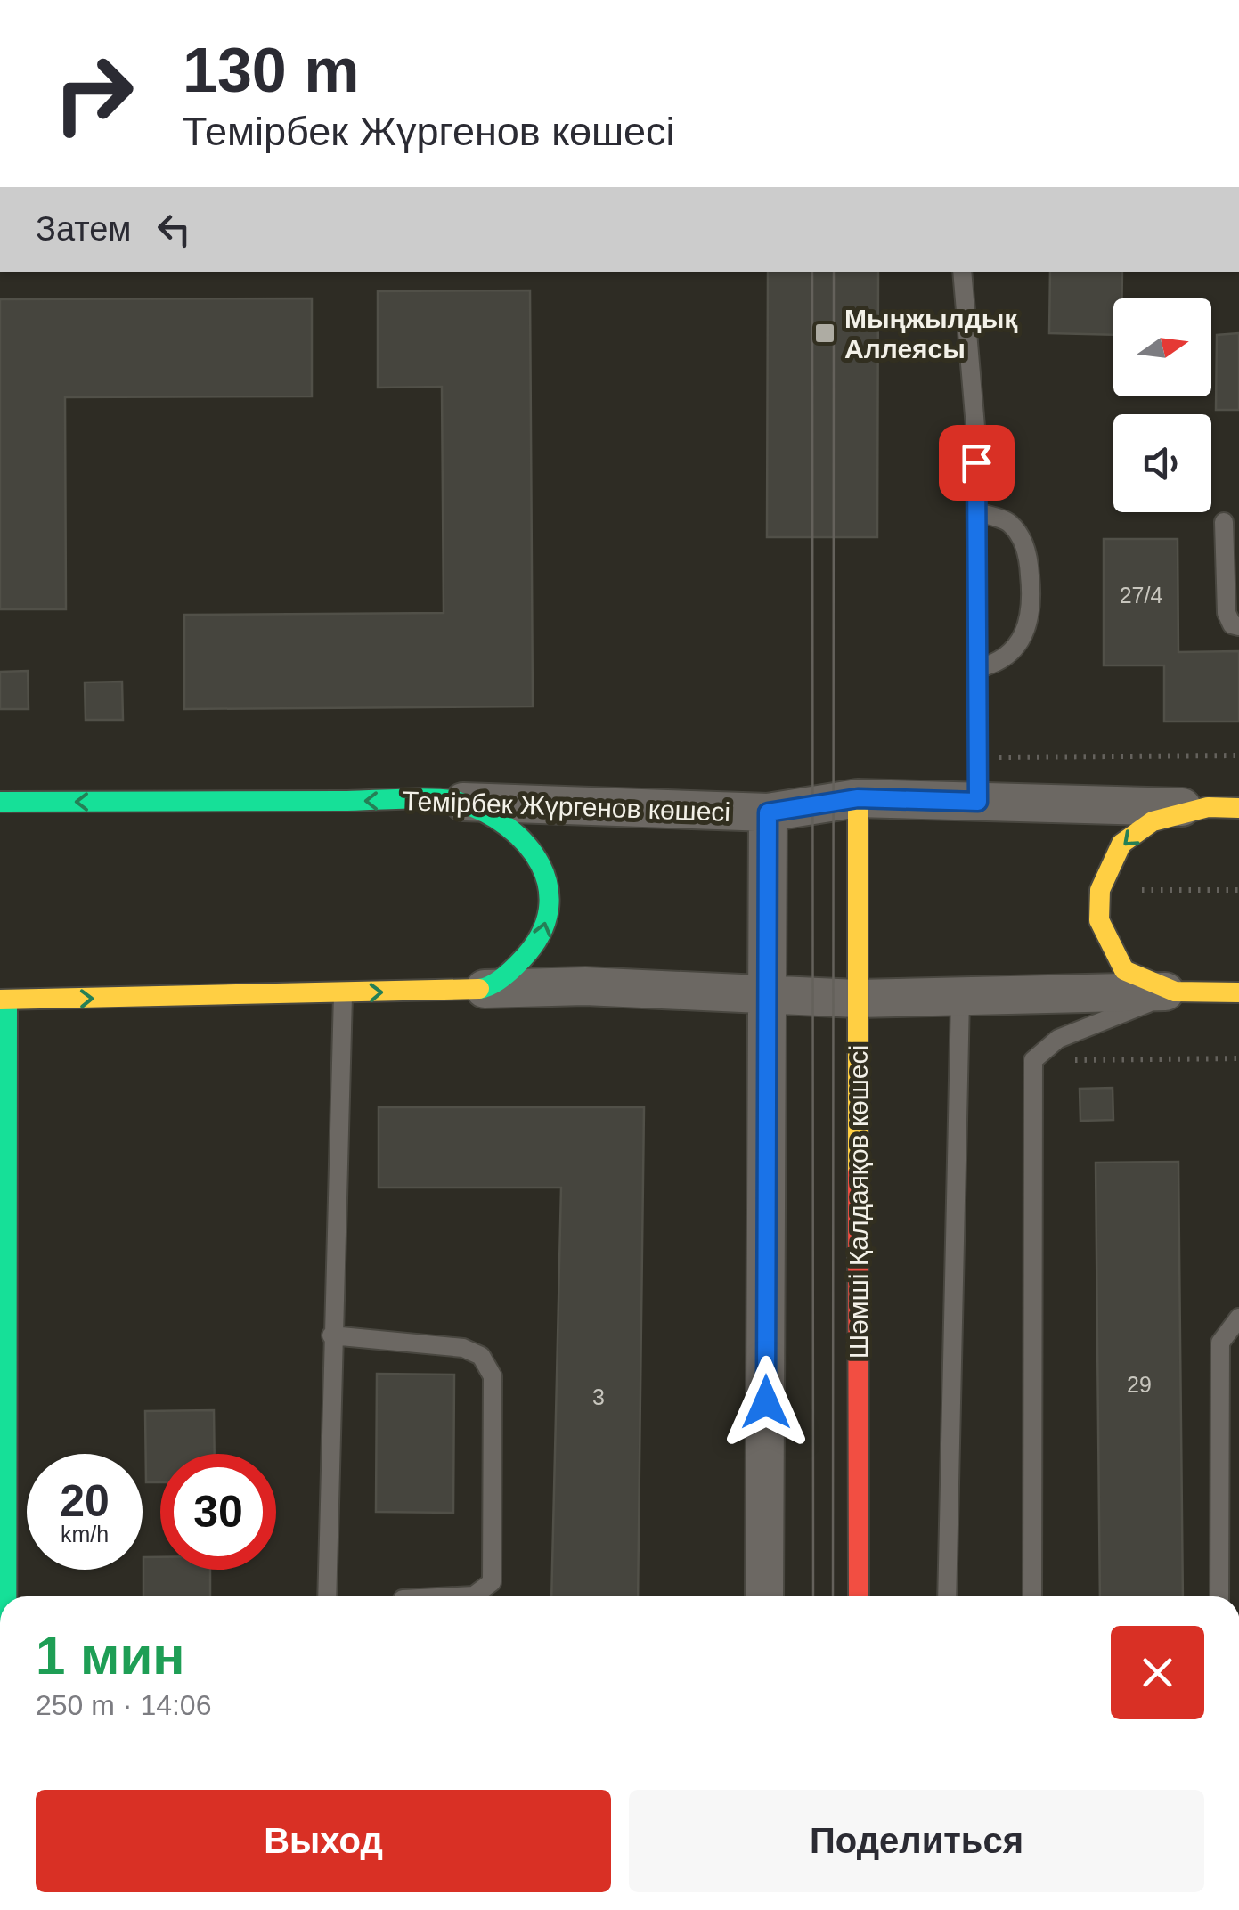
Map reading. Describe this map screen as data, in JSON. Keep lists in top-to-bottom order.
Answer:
{
  "streets": {
    "street": ["Темірбек Жүргенов көшесі", "Шәмші Қалдаяқов көшесі"]
  },
  "crossings": [
    ["Темірбек Жүргенов көшесі", "Шәмші Қалдаяқов көшесі"]
  ],
  "one_way": ["Темірбек Жүргенов көшесі"],
  "places": {
    "transit": ["Мыңжылдық Аллеясы"]
  },
  "house_numbers": ["27/4", "29", "3"],
  "north": "right",
  "page": {
    "turn": ["130 m", "Темірбек Жүргенов көшесі"],
    "then": "Затем",
    "speed": "20 km/h",
    "limit": "30",
    "heading": ["1 мин", "250 m · 14:06"],
    "buttons": ["Выход", "Поделиться"]
  }
}
